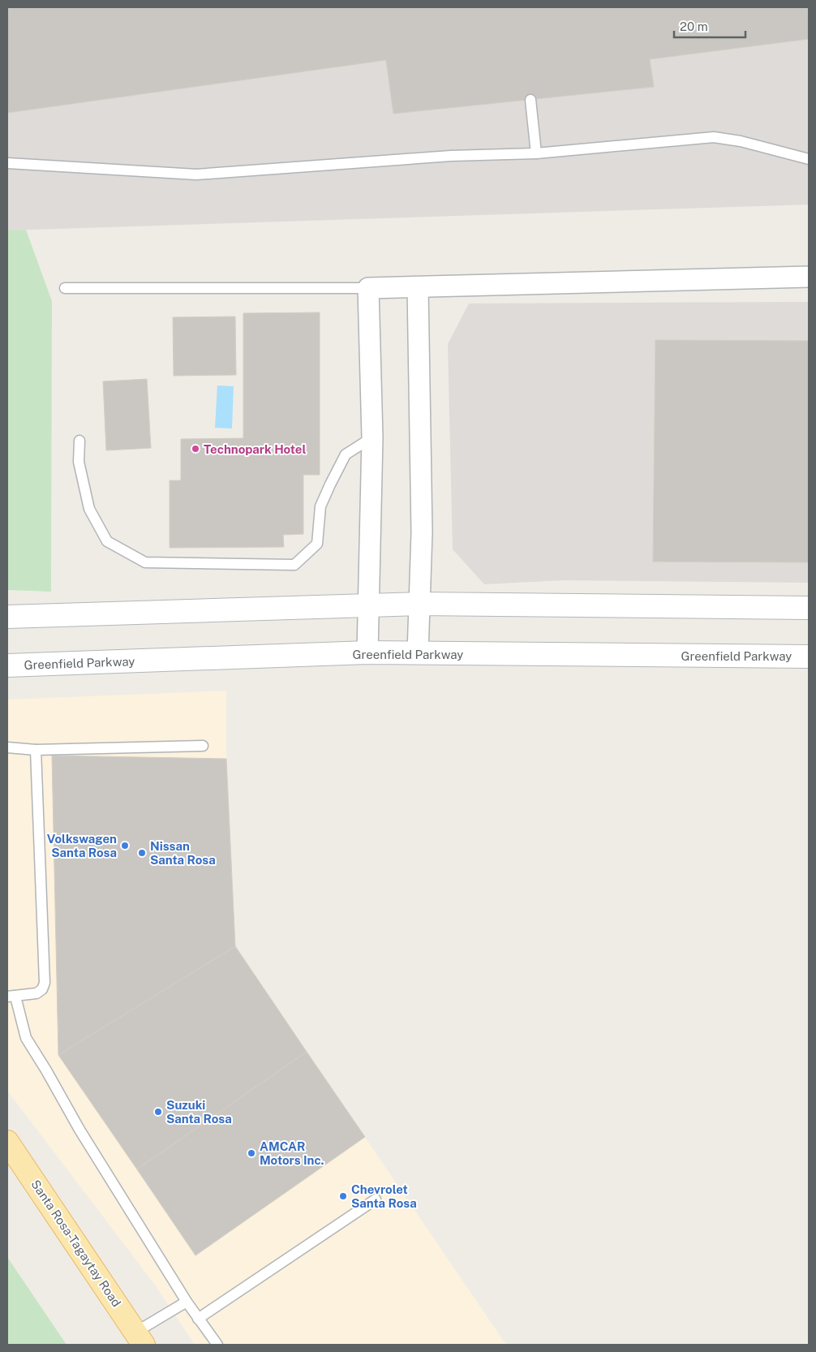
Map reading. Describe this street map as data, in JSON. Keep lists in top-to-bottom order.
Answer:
{
  "streets": {
    "main road": ["Greenfield Parkway", "Santa Rosa-Tagaytay Road"]
  },
  "places": [
    "Technopark Hotel",
    "Volkswagen Santa Rosa",
    "Nissan Santa Rosa",
    "Suzuki Santa Rosa",
    "AMCAR Motors Inc.",
    "Chevrolet Santa Rosa"
  ],
  "scale_bar": "20 m"
}
